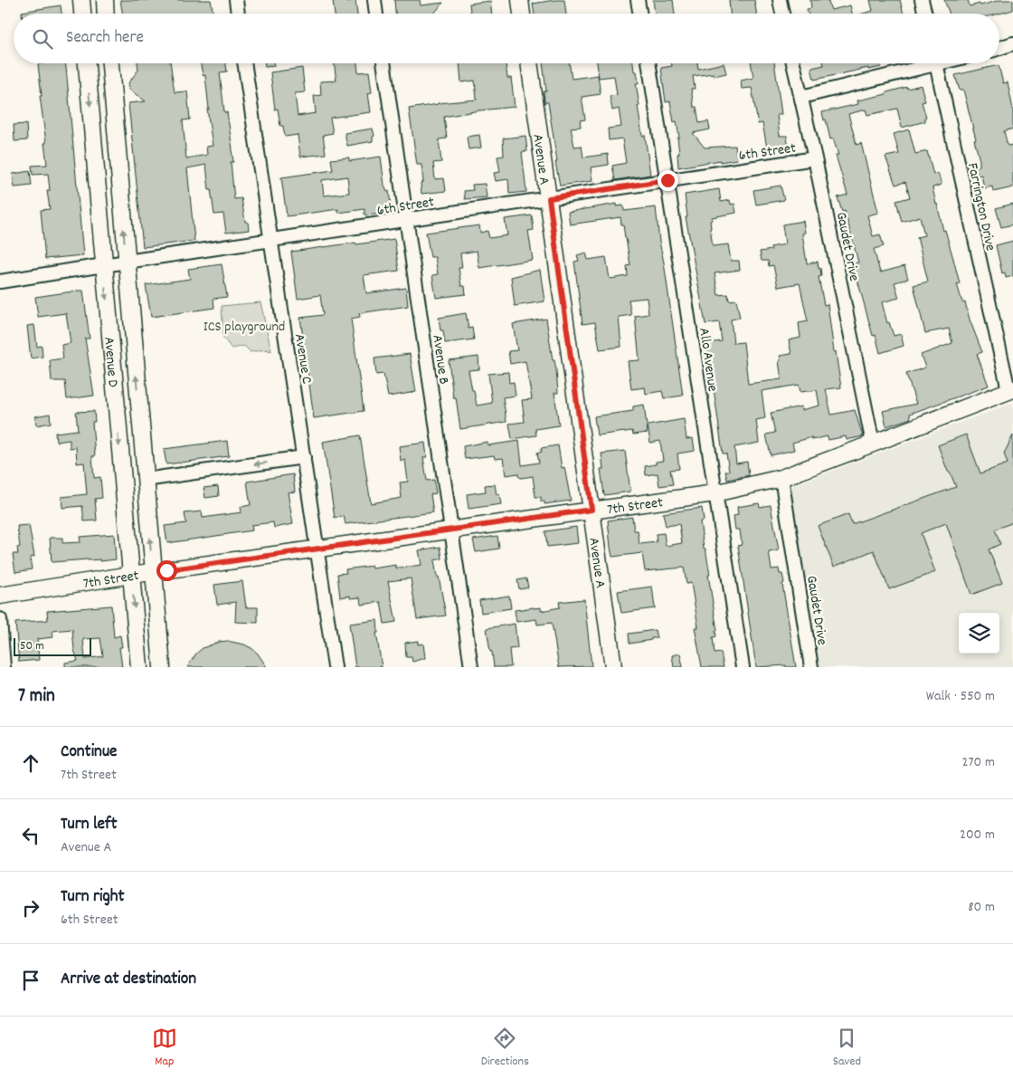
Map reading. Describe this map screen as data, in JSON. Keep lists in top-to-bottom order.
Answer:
{
  "streets": {
    "street": [
      "6th Street",
      "Avenue A",
      "Farrington Drive",
      "Gaudet Drive",
      "Avenue C",
      "Avenue B",
      "Allo Avenue",
      "Avenue D",
      "7th Street"
    ]
  },
  "crossings": [
    ["6th Street", "Avenue A"],
    ["6th Street", "Gaudet Drive"],
    ["6th Street", "Avenue C"],
    ["6th Street", "Avenue B"],
    ["6th Street", "Allo Avenue"],
    ["6th Street", "Avenue D"],
    ["Avenue A", "7th Street"],
    ["Farrington Drive", "7th Street"],
    ["Gaudet Drive", "7th Street"],
    ["Avenue C", "7th Street"],
    ["Avenue B", "7th Street"],
    ["Allo Avenue", "7th Street"],
    ["Avenue D", "7th Street"]
  ],
  "parks": ["ICS playground"],
  "scale_bar": "50 m",
  "page": {
    "search": "Search here",
    "scale": "50 m",
    "heading": ["7 min", "Walk · 550 m"],
    "list": [
      ["Continue", "7th Street", "270 m"],
      ["Turn left", "Avenue A", "200 m"],
      ["Turn right", "6th Street", "80 m"],
      "Arrive at destination"
    ],
    "nav": ["Map", "Directions", "Saved"]
  }
}
